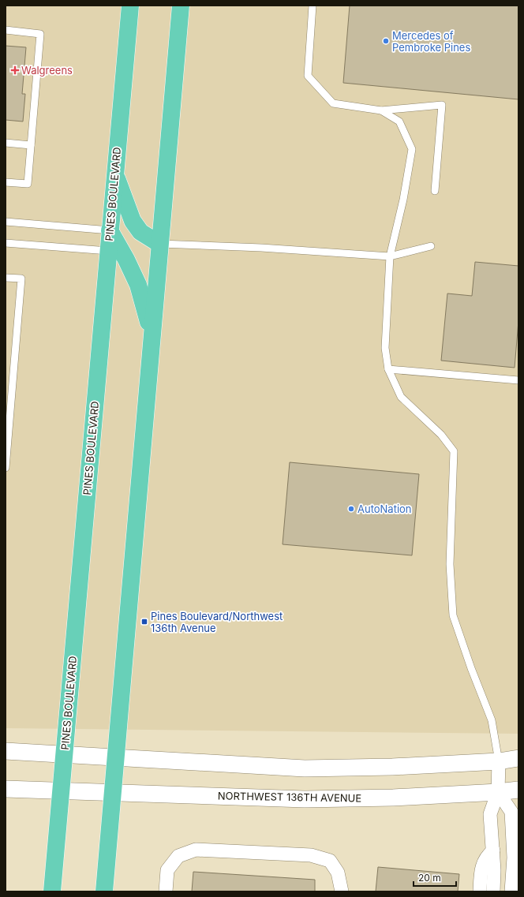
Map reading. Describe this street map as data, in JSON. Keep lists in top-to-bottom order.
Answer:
{
  "streets": {
    "highway": ["PINES BOULEVARD"],
    "street": ["NORTHWEST 136TH AVENUE"]
  },
  "crossings": [
    ["PINES BOULEVARD", "NORTHWEST 136TH AVENUE"]
  ],
  "places": {
    "other": ["Mercedes of Pembroke Pines", "AutoNation"],
    "health": ["Walgreens"],
    "transit": ["Pines Boulevard/Northwest 136th Avenue"]
  },
  "scale_bar": "20 m"
}
